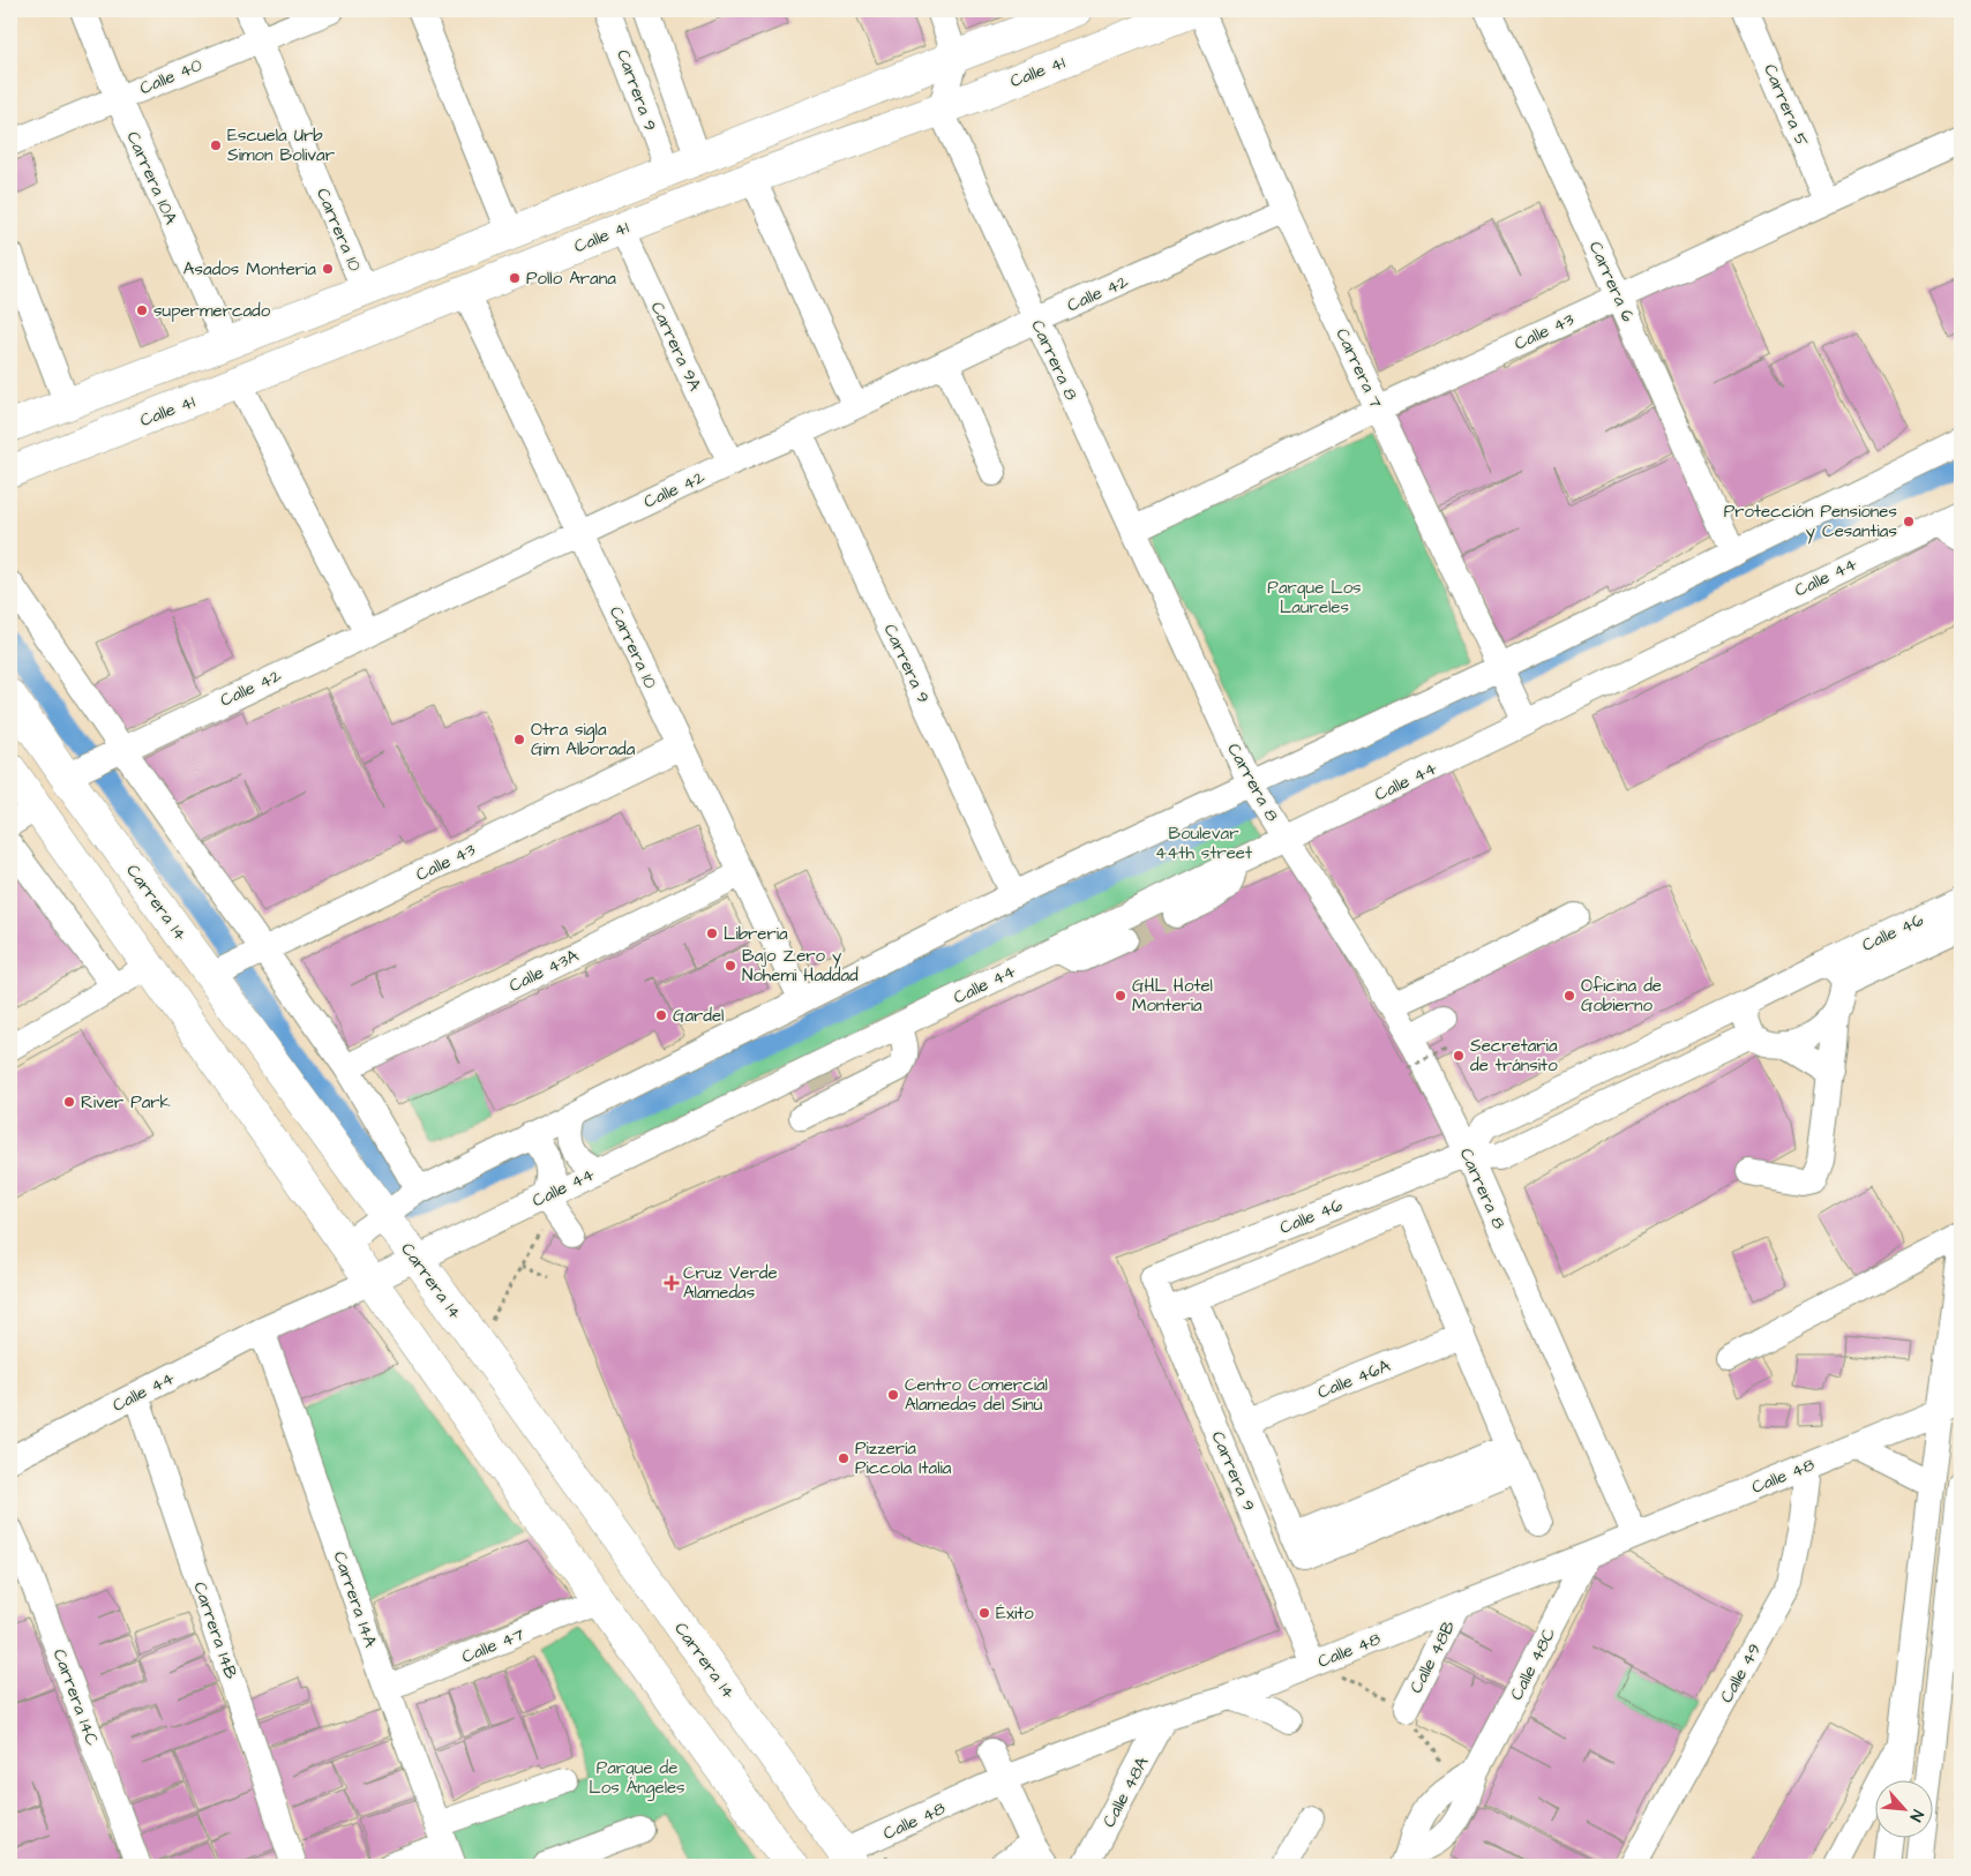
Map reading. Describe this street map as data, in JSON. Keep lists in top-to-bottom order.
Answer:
{
  "streets": {
    "main road": ["Calle 41", "Carrera 14"],
    "street": [
      "Calle 40",
      "Carrera 9",
      "Carrera 5",
      "Carrera 10A",
      "Carrera 10",
      "Carrera 6",
      "Calle 42",
      "Calle 43",
      "Carrera 9A",
      "Carrera 8",
      "Carrera 7",
      "Calle 44",
      "Calle 46",
      "Calle 43A",
      "Calle 46A",
      "Calle 48",
      "Carrera 14A",
      "Carrera 14B",
      "Calle 47",
      "Calle 48B",
      "Calle 48C",
      "Calle 49",
      "Carrera 14C",
      "Calle 48A"
    ]
  },
  "crossings": [
    ["Calle 41", "Carrera 10"],
    ["Calle 41", "Carrera 9A"],
    ["Calle 41", "Carrera 8"],
    ["Calle 40", "Carrera 10A"],
    ["Calle 40", "Carrera 10"],
    ["Carrera 9", "Calle 42"],
    ["Carrera 9", "Calle 46"],
    ["Carrera 9", "Calle 46A"],
    ["Carrera 9", "Calle 48"],
    ["Carrera 5", "Calle 43"],
    ["Carrera 10", "Calle 42"],
    ["Carrera 10", "Calle 43"],
    ["Carrera 10", "Calle 43A"],
    ["Carrera 6", "Calle 43"],
    ["Calle 42", "Carrera 9A"],
    ["Calle 42", "Carrera 8"],
    ["Calle 42", "Carrera 7"],
    ["Calle 42", "Carrera 14"],
    ["Calle 43", "Carrera 8"],
    ["Calle 43", "Carrera 7"],
    ["Calle 43", "Carrera 14"],
    ["Carrera 8", "Calle 44"],
    ["Carrera 8", "Calle 46"],
    ["Carrera 8", "Calle 48"],
    ["Carrera 7", "Calle 44"],
    ["Calle 44", "Carrera 14"],
    ["Calle 44", "Carrera 14A"],
    ["Calle 44", "Carrera 14B"],
    ["Carrera 14", "Calle 48"],
    ["Calle 48", "Calle 48B"],
    ["Calle 48", "Calle 48C"],
    ["Calle 48", "Calle 49"],
    ["Calle 48", "Calle 48A"],
    ["Carrera 14A", "Calle 47"]
  ],
  "parks": ["Parque Los Laureles", "Boulevar 44th street", "Parque de Los Ángeles"],
  "places": {
    "other": [
      "Escuela Urb Simon Bolivar",
      "Asados Monteria",
      "Pollo Arana",
      "supermercado",
      "Protección Pensiones y Cesantias",
      "Otra sigla Gim Alborada",
      "Libreria",
      "Bajo Zero y Nohemi Haddad",
      "GHL Hotel Monteria",
      "Oficina de Gobierno",
      "Gardel",
      "Secretaria de tránsito",
      "River Park",
      "Centro Comercial Alamedas del Sinú",
      "Pizzería Piccola Italia",
      "Éxito"
    ],
    "health": ["Cruz Verde Alamedas"]
  },
  "north": "bottom right"
}
